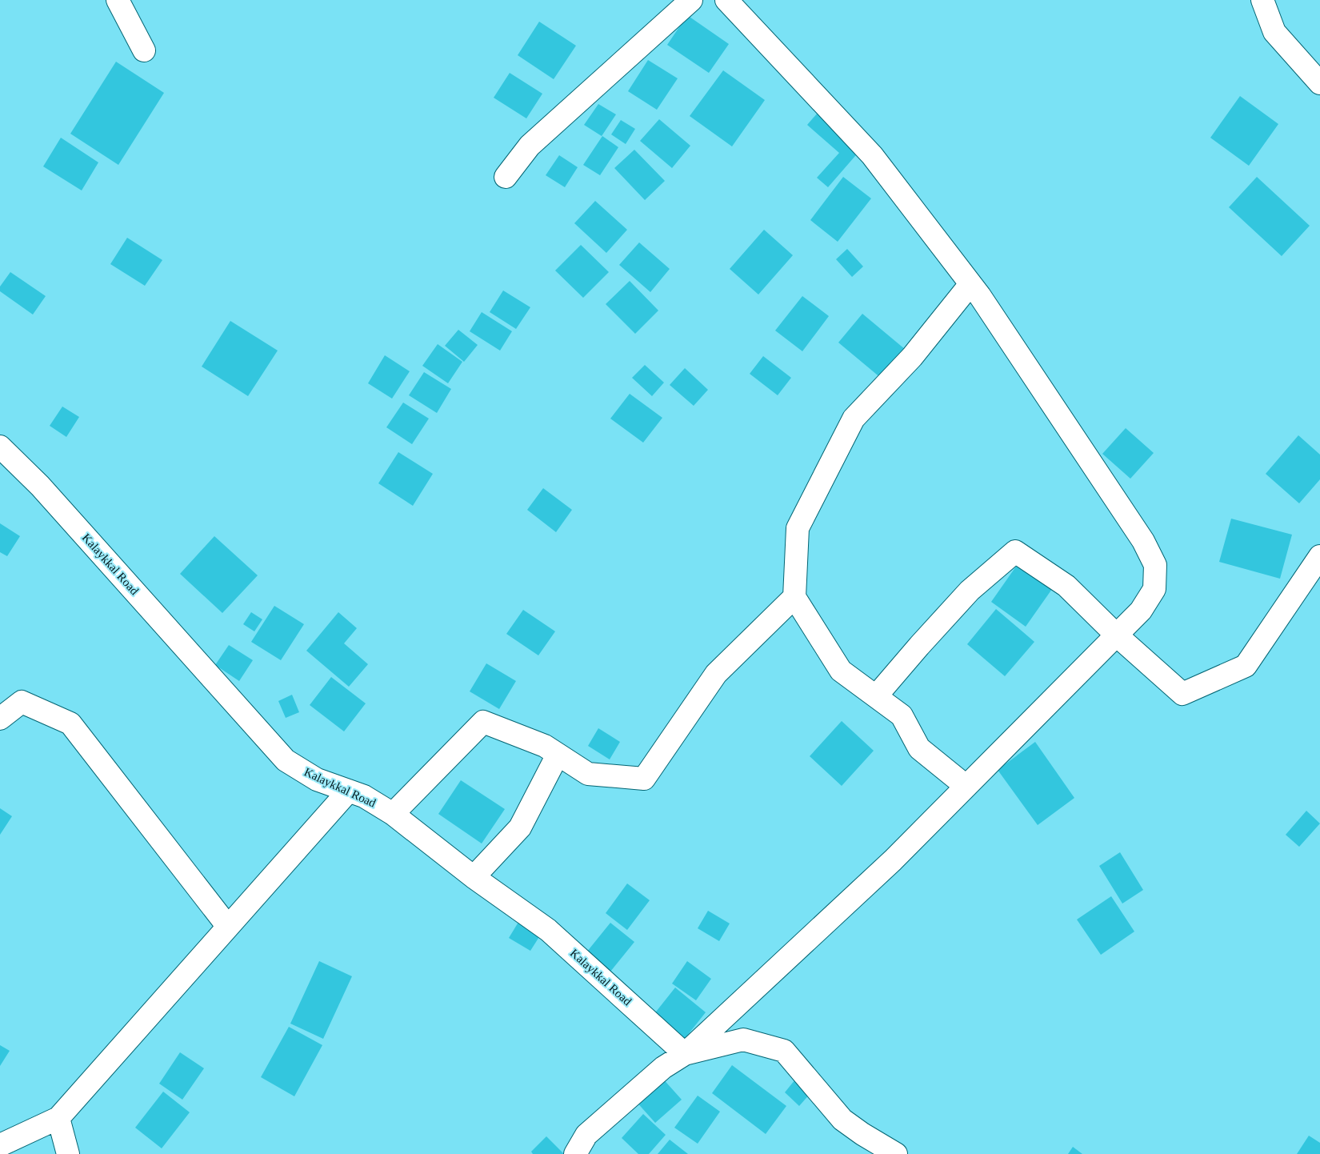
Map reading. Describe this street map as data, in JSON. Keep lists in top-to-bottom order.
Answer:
{
  "streets": {
    "street": ["Kalaykkal Road"]
  }
}
